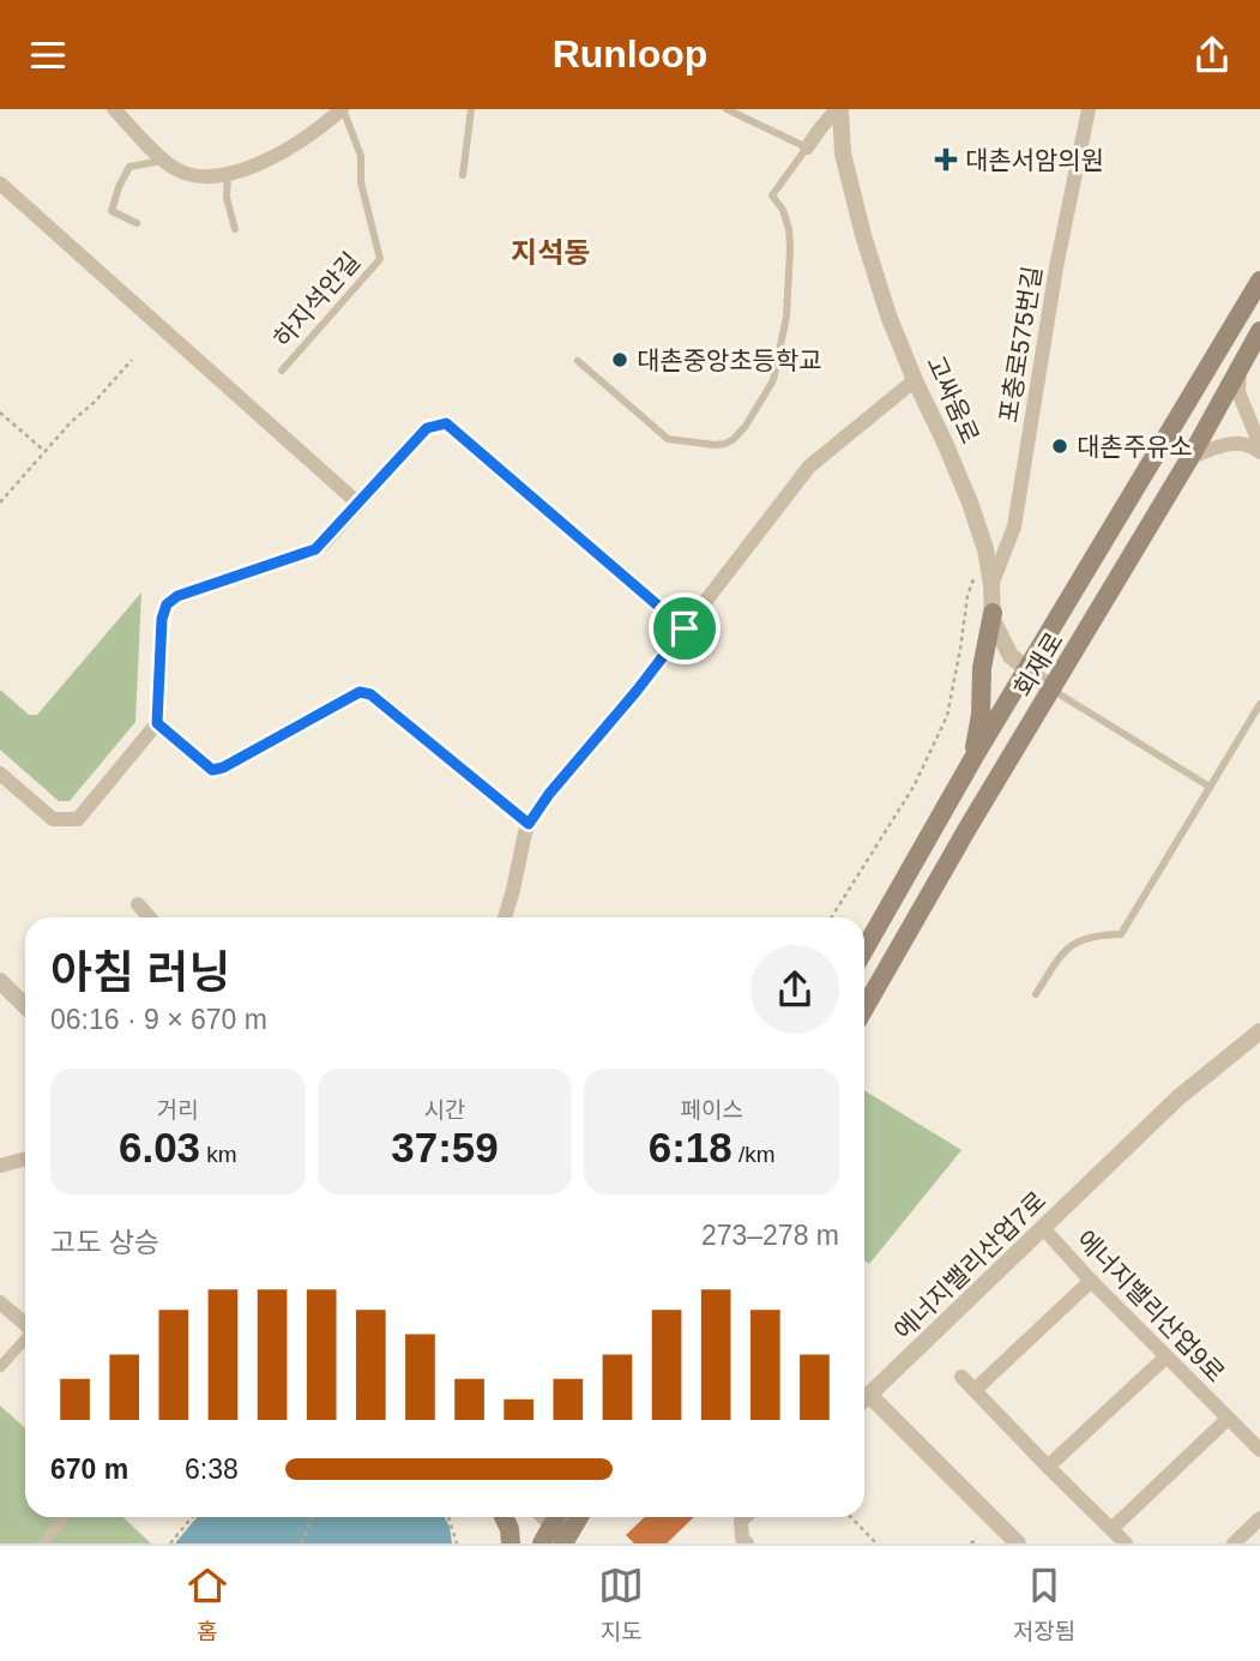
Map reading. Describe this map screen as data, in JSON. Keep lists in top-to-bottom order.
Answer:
{
  "streets": {
    "main road": ["회재로"],
    "street": [
      "포충로575번길",
      "고싸움로",
      "에너지밸리산업7로",
      "에너지밸리산업9로"
    ],
    "lane": ["하지석안길"]
  },
  "crossings": [
    ["포충로575번길", "고싸움로"],
    ["고싸움로", "회재로"],
    ["에너지밸리산업7로", "에너지밸리산업9로"]
  ],
  "districts": ["지석동"],
  "places": {
    "health": ["대촌서암의원"],
    "other": ["대촌중앙초등학교", "대촌주유소"]
  },
  "page": {
    "header": "Runloop",
    "heading": ["아침 러닝", "06:16 · 9 × 670 m"],
    "stats": [
      ["거리", "6.03 km"],
      ["시간", "37:59"],
      ["페이스", "6:18 /km"]
    ],
    "chart": ["고도 상승", "273–278 m"],
    "list": [
      {
        "name": "670 m",
        "note": "6:38"
      }
    ],
    "tabs": ["홈", "지도", "저장됨"]
  }
}
